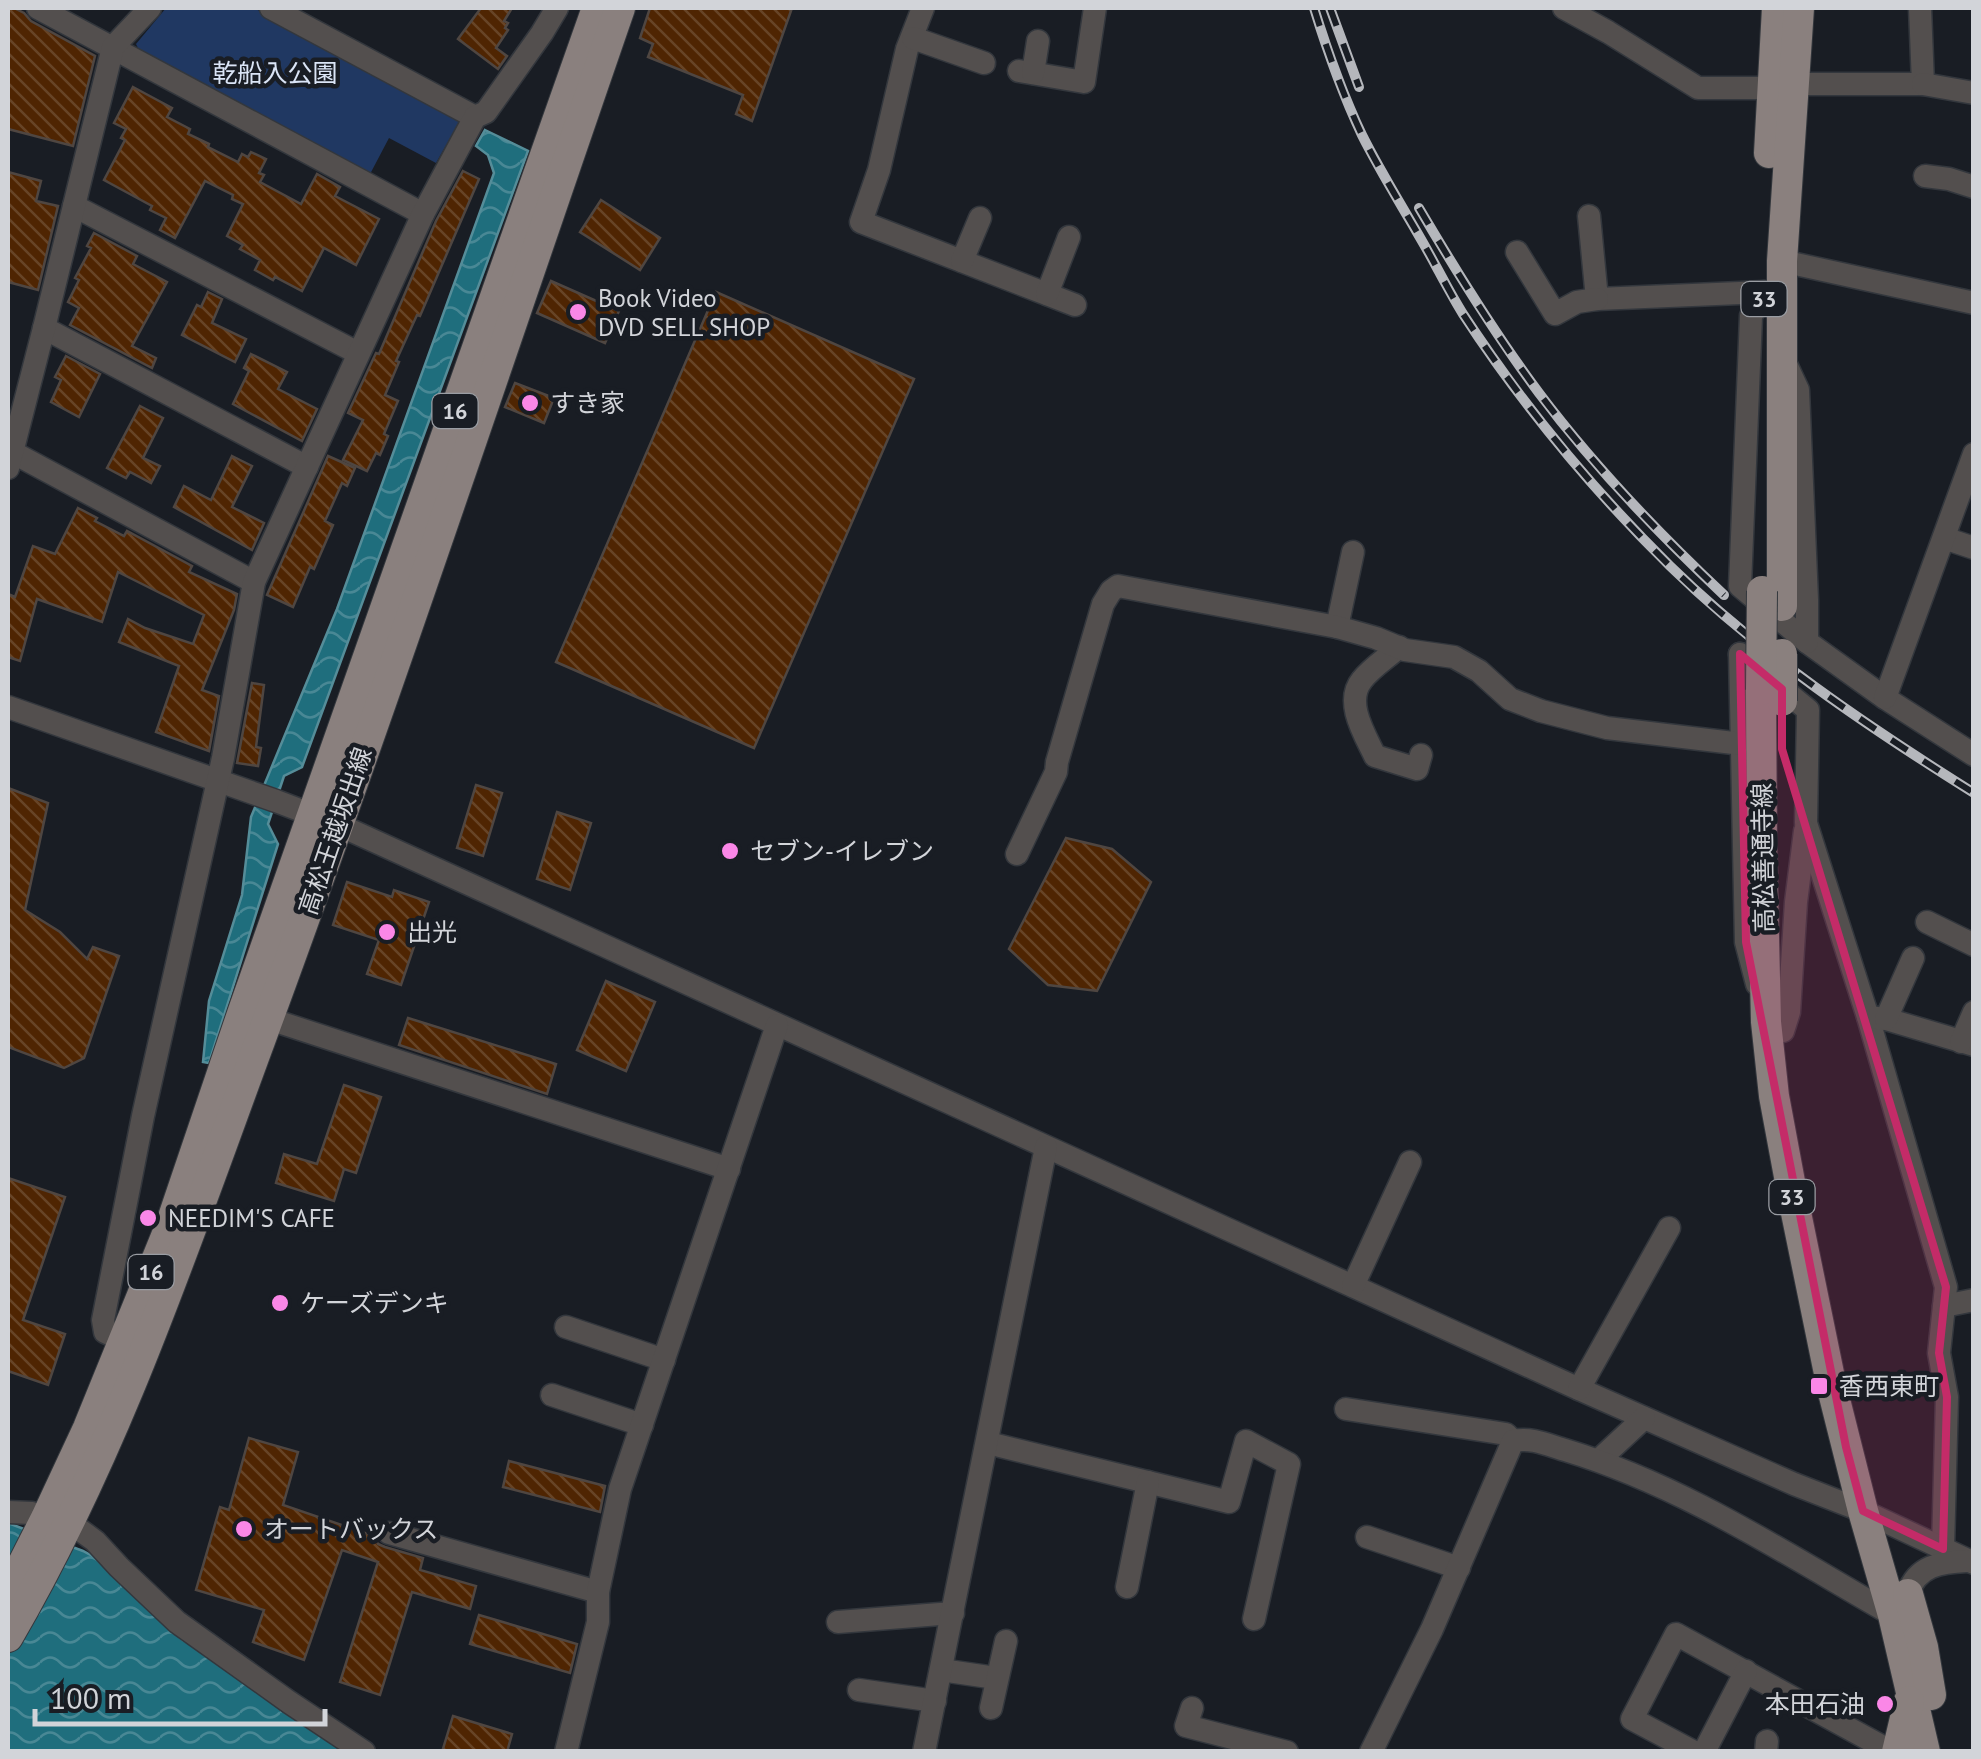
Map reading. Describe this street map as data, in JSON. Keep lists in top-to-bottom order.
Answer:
{
  "streets": {
    "main road": [
      "33",
      "16",
      "高松王越坂出線",
      "高松善通寺線"
    ]
  },
  "parks": ["乾船入公園"],
  "places": {
    "other": [
      "Book Video DVD SELL SHOP",
      "すき家",
      "セブン-イレブン",
      "出光",
      "NEEDIM'S CAFE",
      "ケーズデンキ",
      "オートバックス",
      "本田石油"
    ],
    "transit": ["香西東町"]
  },
  "scale_bar": "100 m"
}
